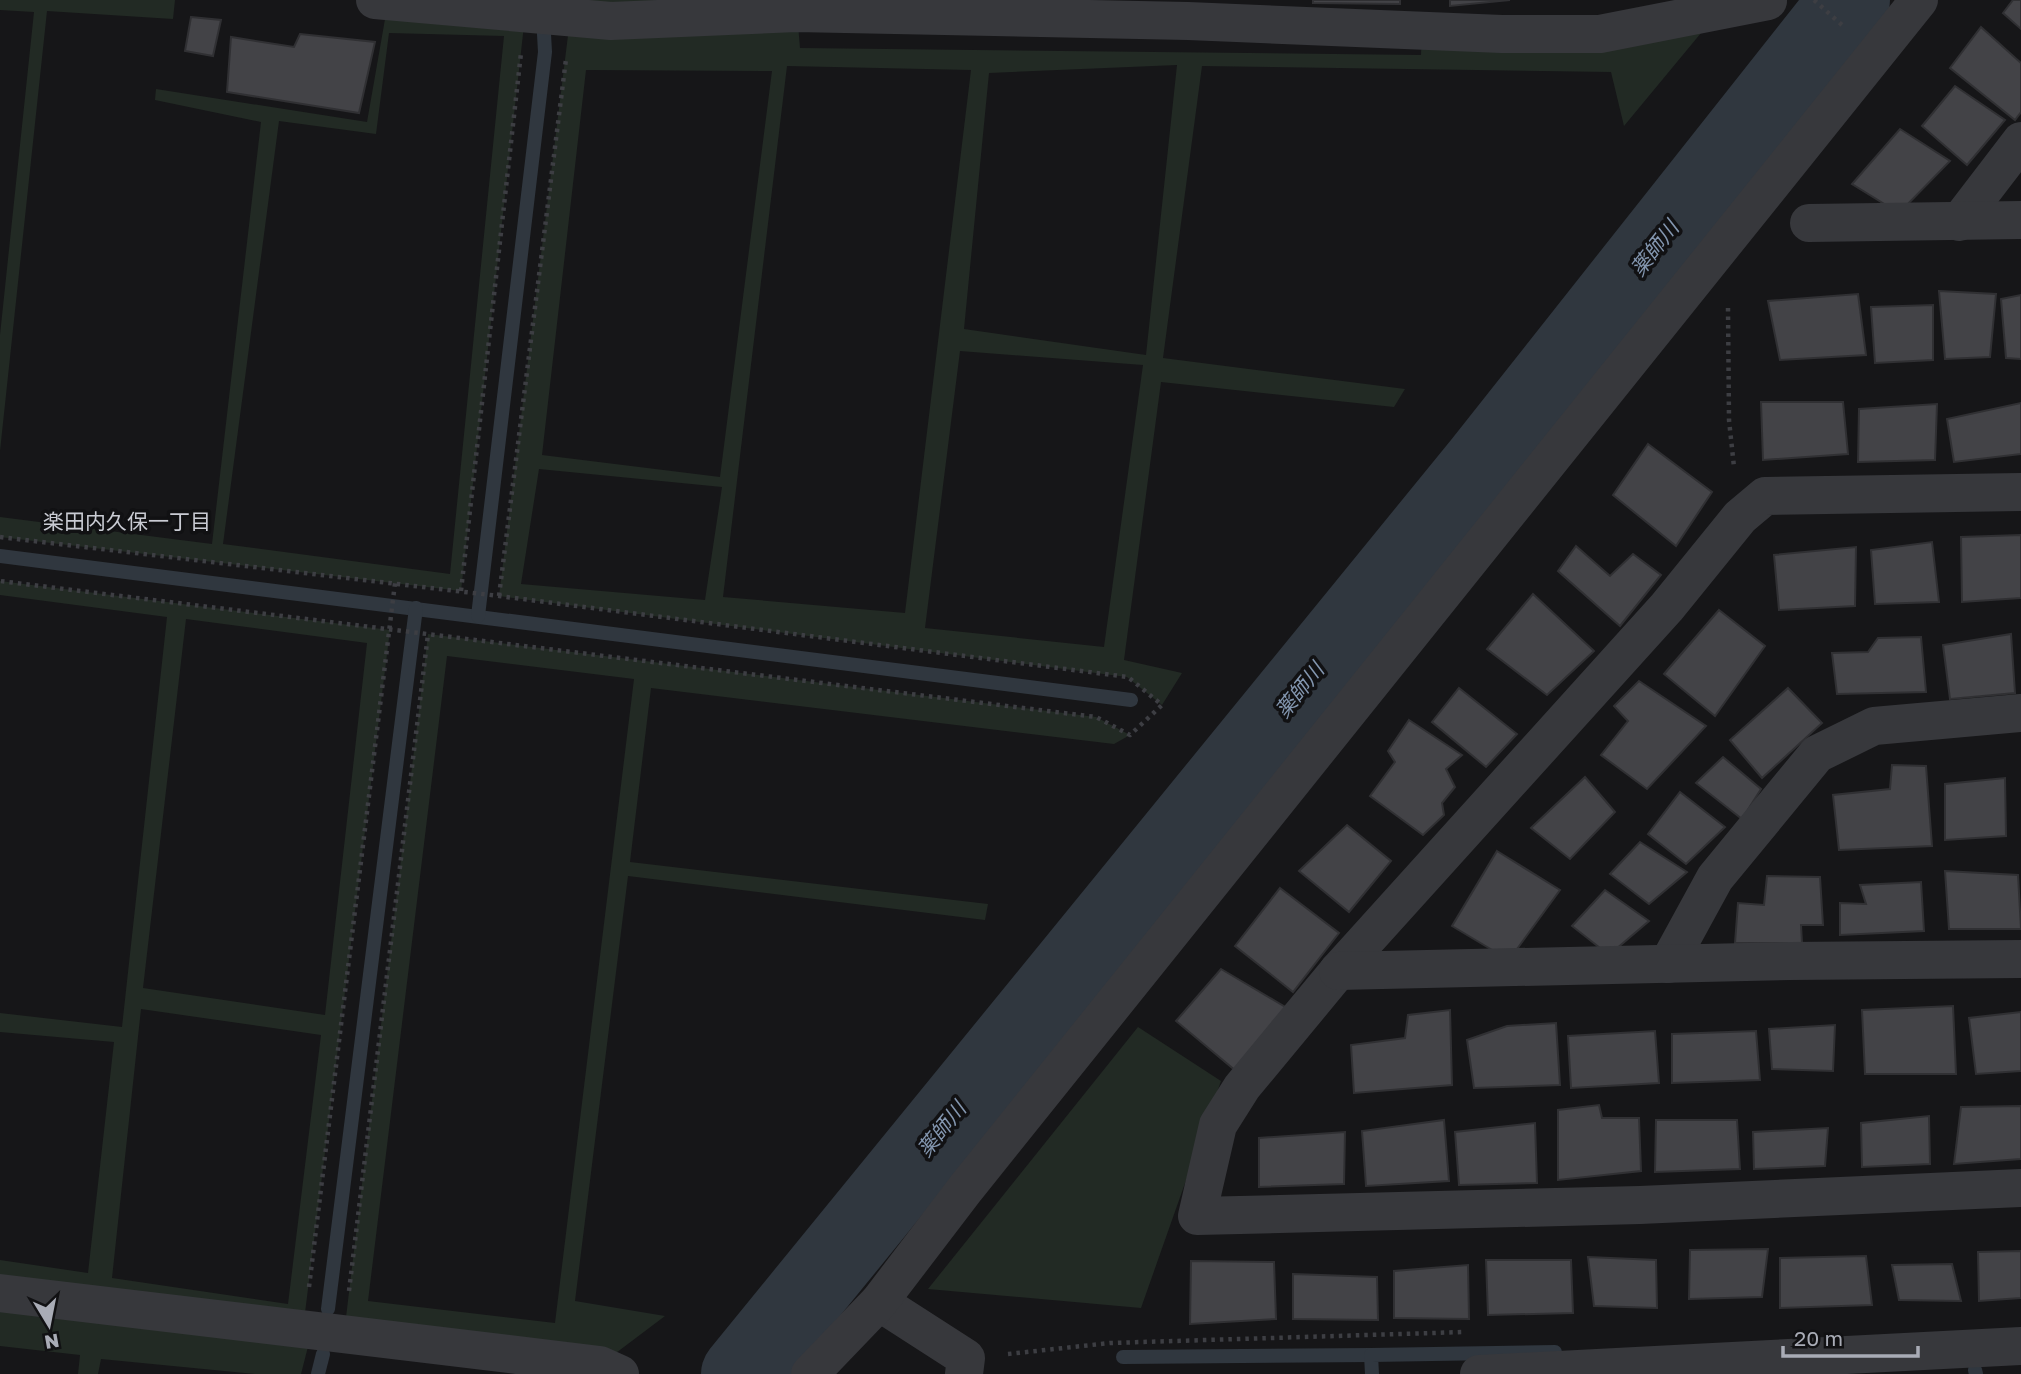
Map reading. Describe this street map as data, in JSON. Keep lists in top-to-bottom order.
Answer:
{
  "districts": ["楽田内久保一丁目"],
  "water": ["薬師川"],
  "scale_bar": "20 m",
  "north": "bottom"
}
